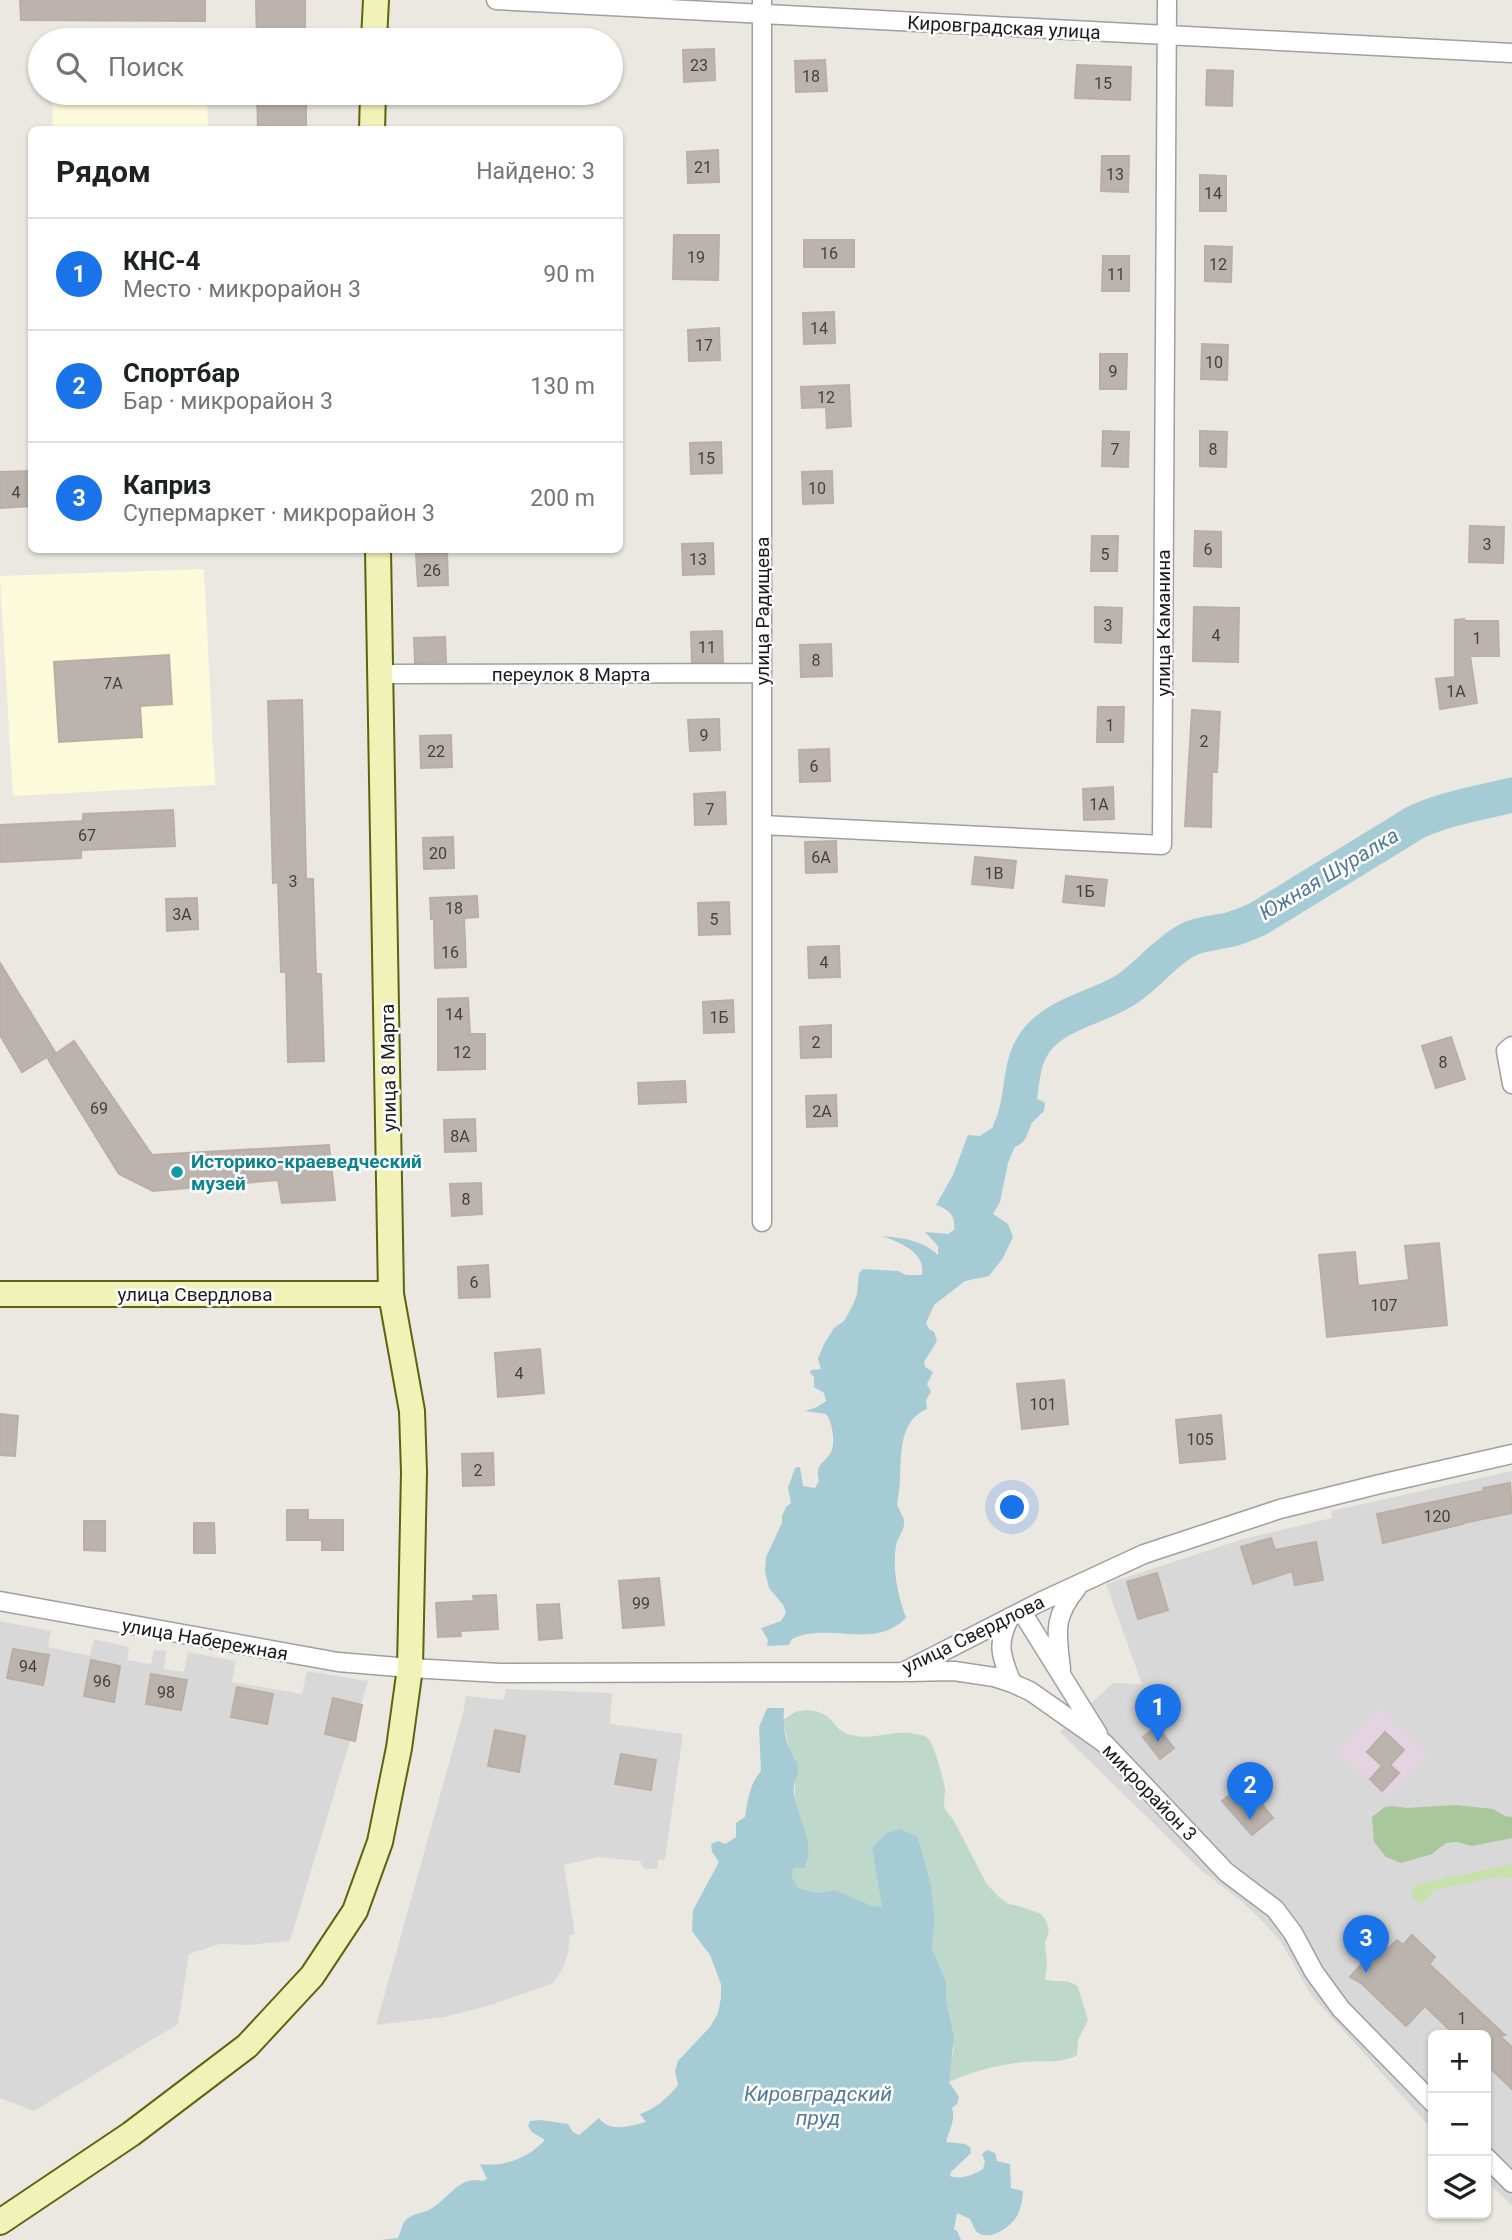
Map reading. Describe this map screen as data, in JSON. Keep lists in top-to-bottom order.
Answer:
{
  "streets": {
    "street": [
      "Кировградская улица",
      "улица Радищева",
      "улица Каманина",
      "переулок 8 Марта",
      "улица 8 Марта",
      "улица Свердлова",
      "улица Набережная",
      "микрорайон 3"
    ]
  },
  "crossings": [
    ["Кировградская улица", "улица Радищева"],
    ["Кировградская улица", "улица Каманина"],
    ["улица Радищева", "улица Каманина"],
    ["улица Радищева", "переулок 8 Марта"],
    ["переулок 8 Марта", "улица 8 Марта"],
    ["улица 8 Марта", "улица Свердлова"],
    ["улица 8 Марта", "улица Набережная"],
    ["улица Свердлова", "улица Набережная"],
    ["улица Свердлова", "микрорайон 3"]
  ],
  "water": ["Южная Шуралка", "Кировградский пруд"],
  "places": ["Историко-краеведческий музей"],
  "house_numbers": [
    "23",
    "18",
    "15",
    "21",
    "13",
    "14",
    "16",
    "19",
    "12",
    "11",
    "14",
    "17",
    "10",
    "9",
    "12",
    "7",
    "8",
    "15",
    "10",
    "4",
    "3",
    "6",
    "5",
    "13",
    "26",
    "3",
    "4",
    "1",
    "11",
    "8",
    "7А",
    "1А",
    "1",
    "9",
    "2",
    "22",
    "6",
    "1А",
    "7",
    "67",
    "20",
    "6А",
    "1В",
    "3",
    "1Б",
    "18",
    "3А",
    "5",
    "16",
    "4",
    "14",
    "1Б",
    "2",
    "12",
    "8",
    "69",
    "2А",
    "8А",
    "8",
    "6",
    "107",
    "4",
    "101",
    "105",
    "2",
    "120",
    "99",
    "94",
    "96",
    "98",
    "1"
  ],
  "page": {
    "search": "Поиск",
    "heading": ["Рядом", "Найдено: 3"],
    "list": [
      {
        "mark": "1",
        "name": "КНС-4",
        "note": "Место · микрорайон 3",
        "value": "90 m"
      },
      {
        "mark": "2",
        "name": "Спортбар",
        "note": "Бар · микрорайон 3",
        "value": "130 m"
      },
      {
        "mark": "3",
        "name": "Каприз",
        "note": "Супермаркет · микрорайон 3",
        "value": "200 m"
      }
    ],
    "pins": ["1", "2", "3"],
    "map_buttons": ["+", "−"]
  }
}
